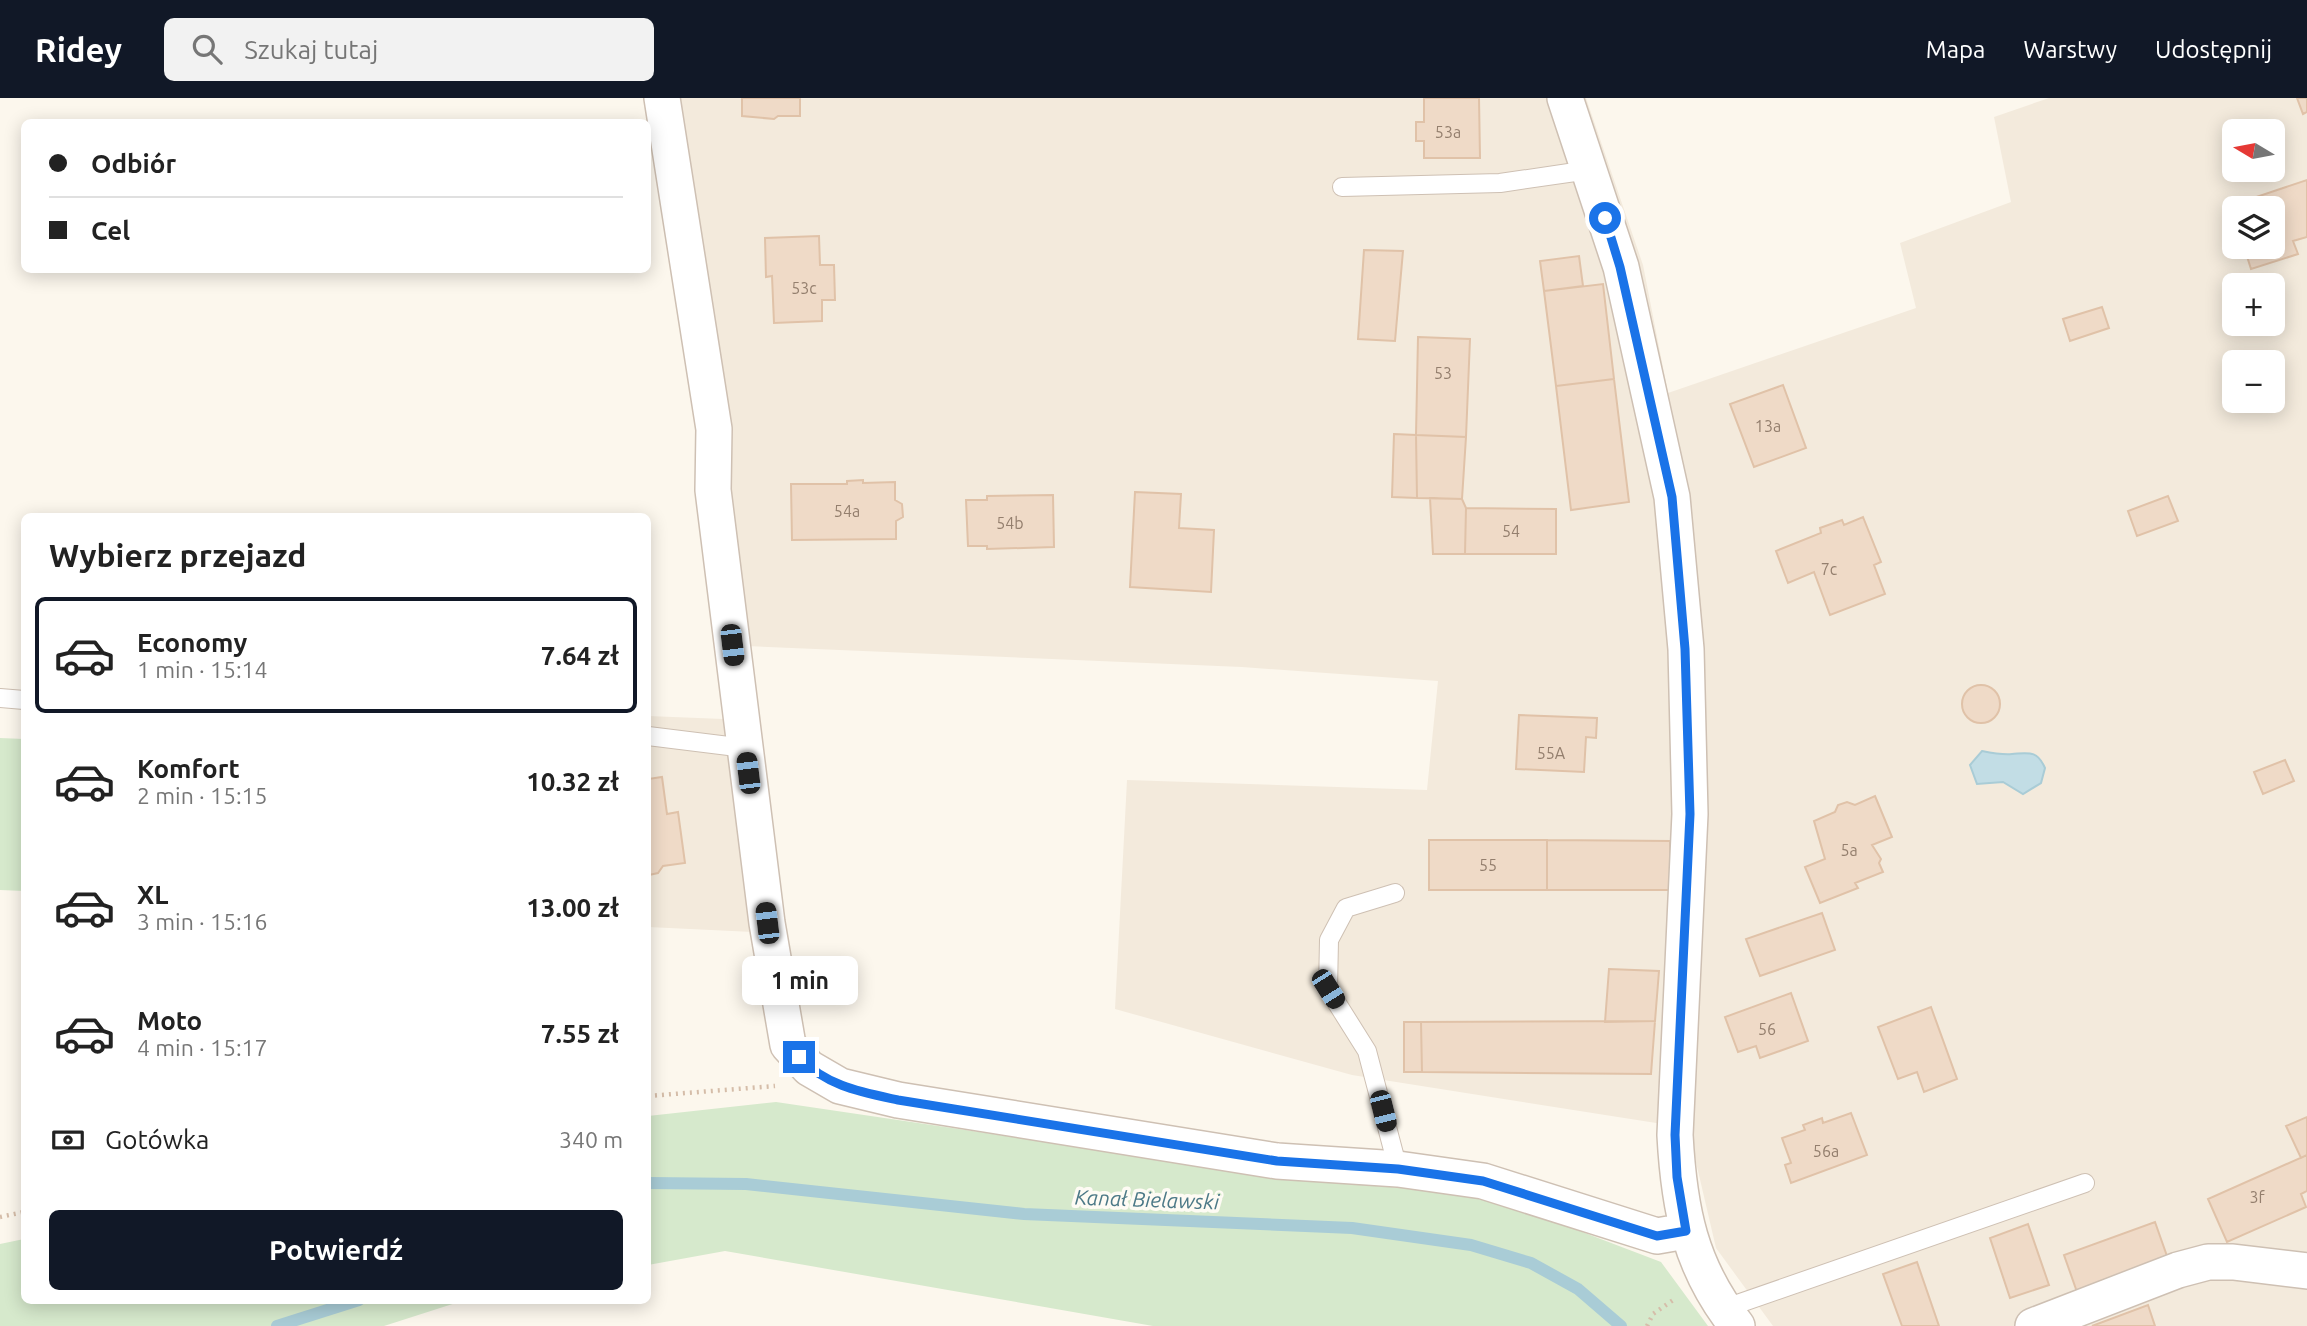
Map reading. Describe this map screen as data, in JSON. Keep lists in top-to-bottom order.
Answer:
{
  "water": ["Kanał Bielawski"],
  "house_numbers": [
    "53a",
    "53c",
    "53",
    "13a",
    "54a",
    "54b",
    "54",
    "7c",
    "55A",
    "5a",
    "55",
    "56",
    "56a",
    "3f"
  ],
  "north": "left",
  "page": {
    "header": "Ridey",
    "search": "Szukaj tutaj",
    "nav": ["Mapa", "Warstwy", "Udostępnij"],
    "map_buttons": ["+", "−"],
    "banner": ["Odbiór", "Cel"],
    "heading": "Wybierz przejazd",
    "list": [
      {
        "name": "Economy",
        "note": "1 min · 15:14",
        "value": "7.64 zł"
      },
      {
        "name": "Komfort",
        "note": "2 min · 15:15",
        "value": "10.32 zł"
      },
      {
        "name": "XL",
        "note": "3 min · 15:16",
        "value": "13.00 zł"
      },
      {
        "name": "Moto",
        "note": "4 min · 15:17",
        "value": "7.55 zł"
      }
    ],
    "bubble": "1 min",
    "pay": ["Gotówka", "340 m"],
    "buttons": "Potwierdź"
  }
}
